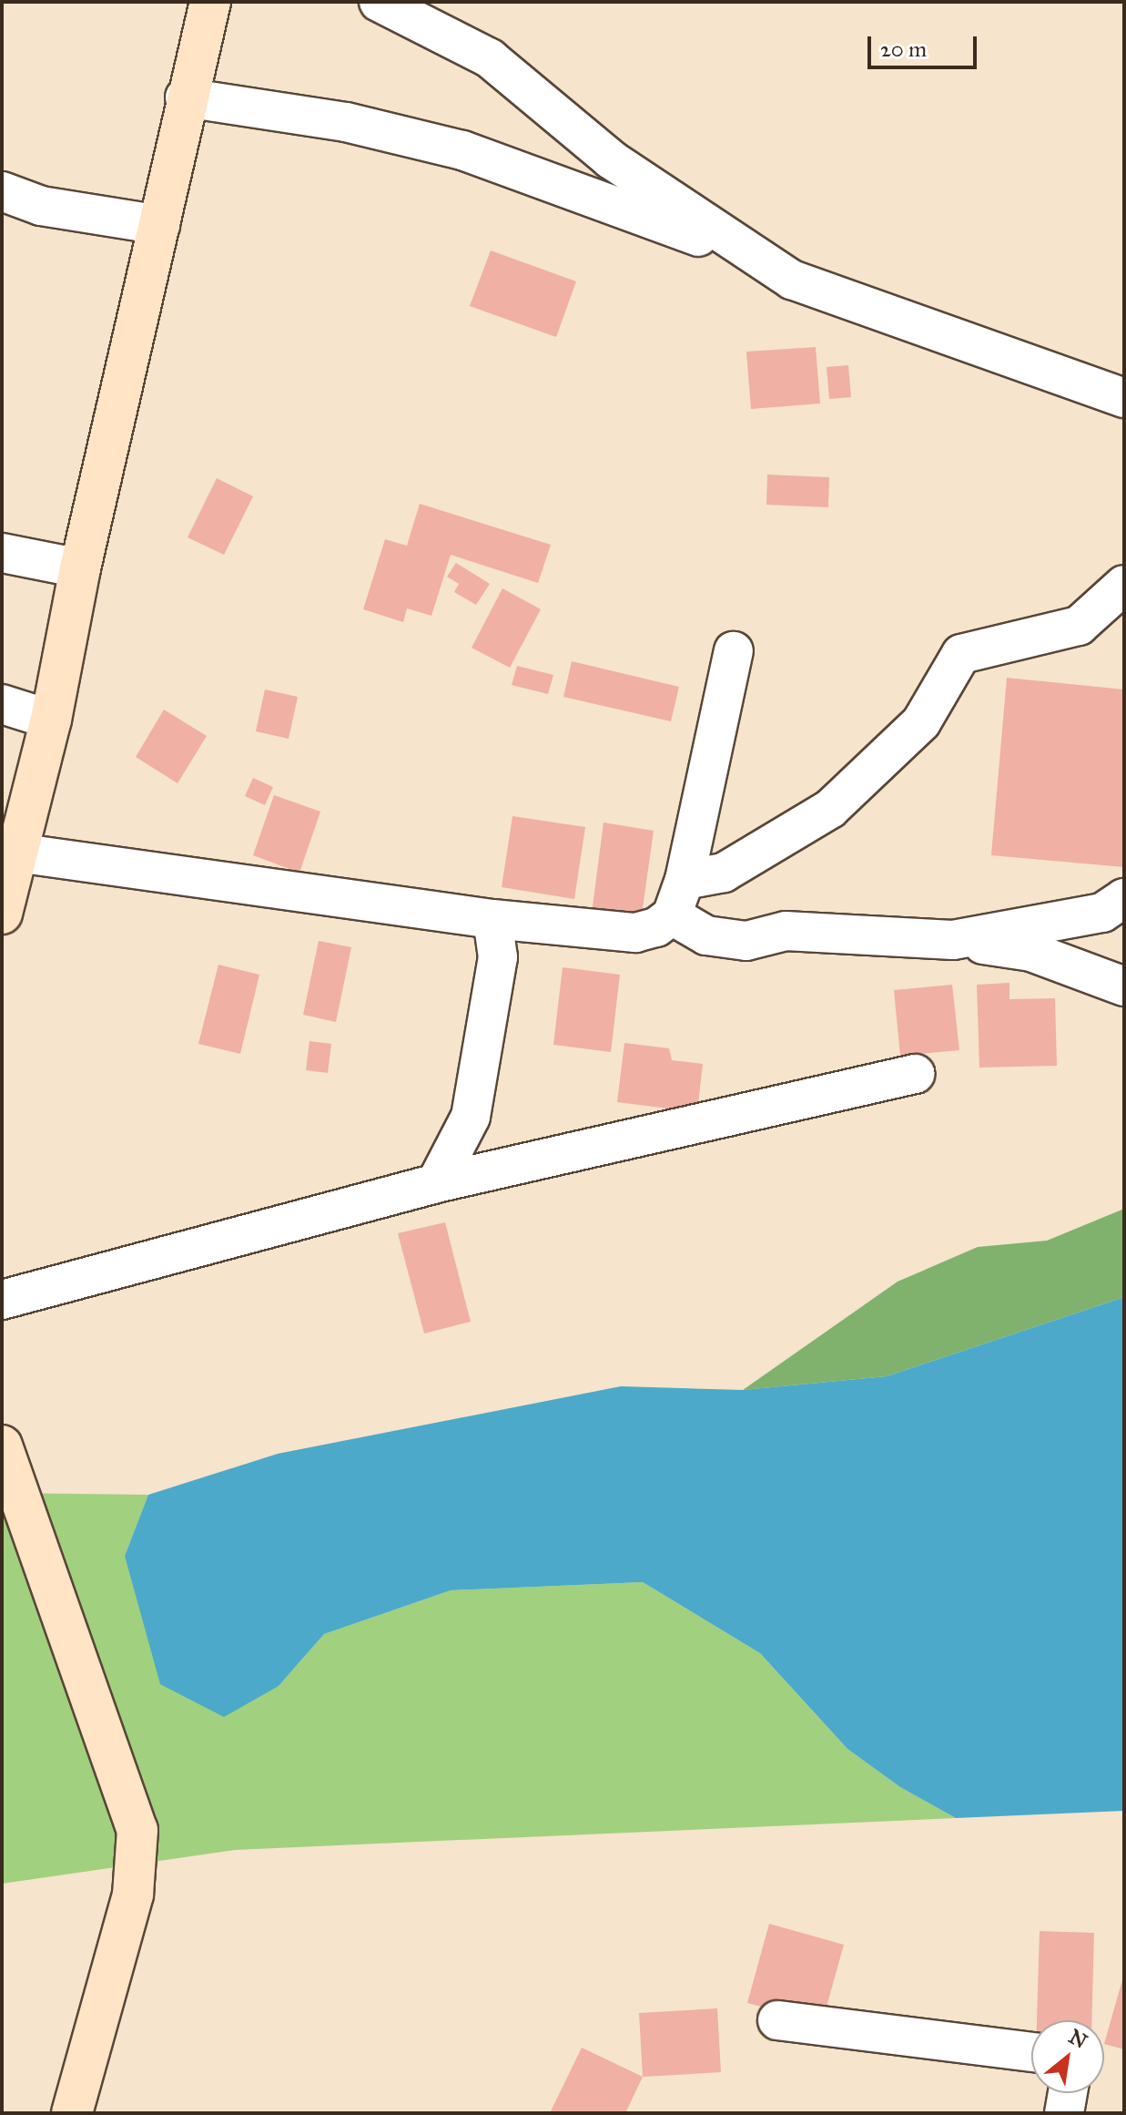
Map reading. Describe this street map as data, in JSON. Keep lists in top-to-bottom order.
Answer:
{
  "scale_bar": "20 m",
  "north": "top right"
}
